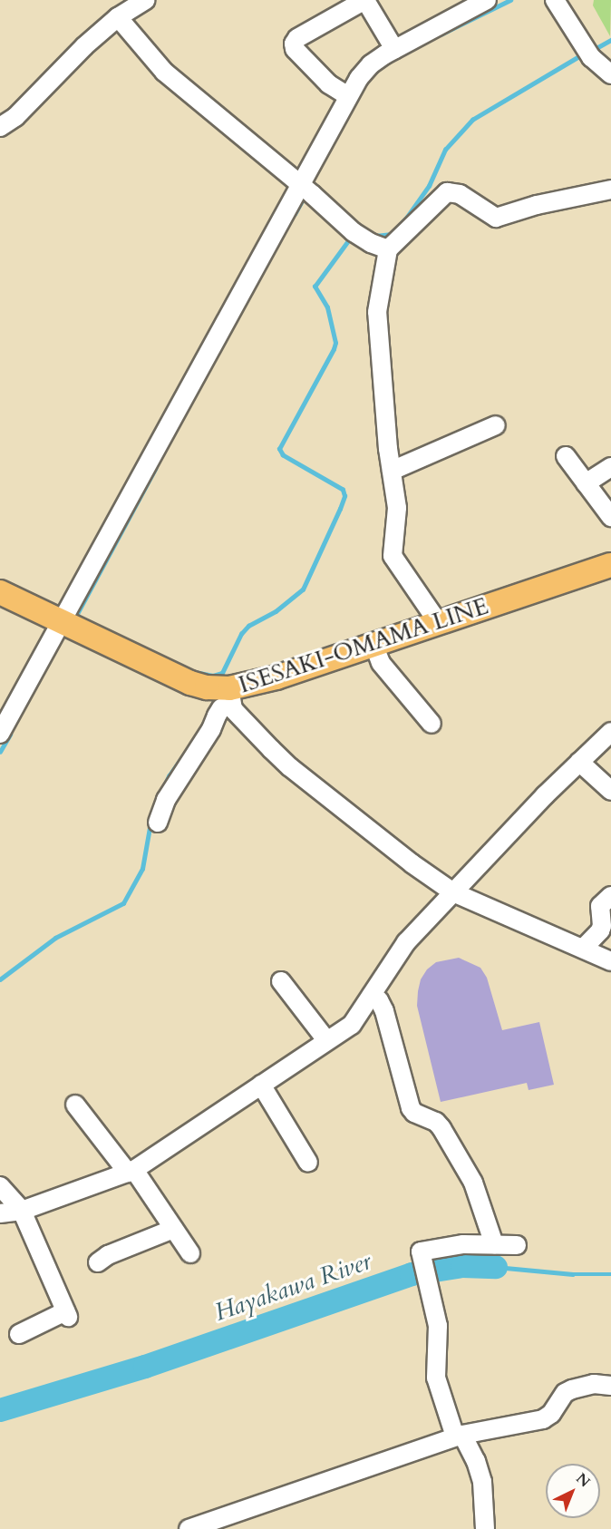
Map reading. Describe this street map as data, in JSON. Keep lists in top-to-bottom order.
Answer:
{
  "streets": {
    "main road": ["ISESAKI-OMAMA LINE"]
  },
  "water": ["Hayakawa River"],
  "north": "top right"
}
